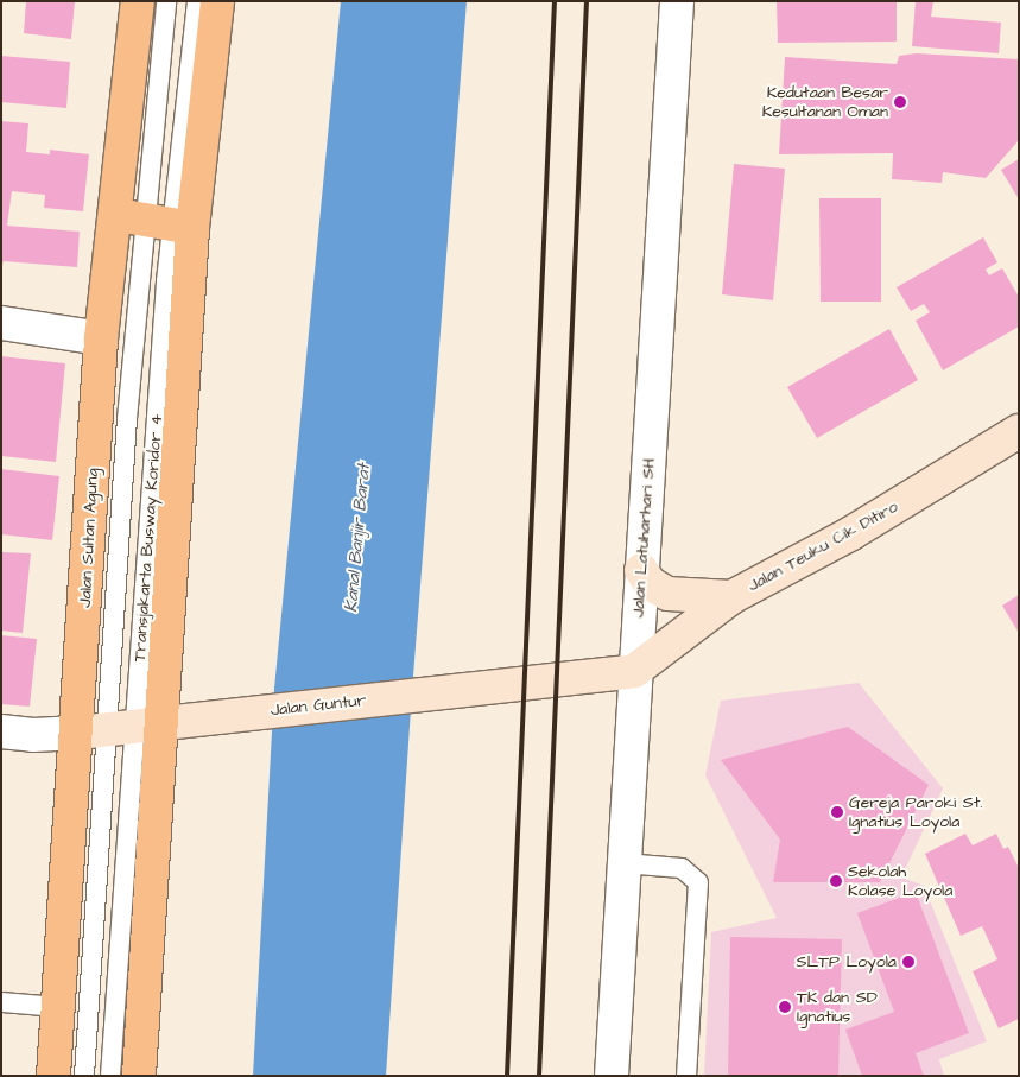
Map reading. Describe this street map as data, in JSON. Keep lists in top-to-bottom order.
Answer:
{
  "streets": {
    "main road": ["Jalan Sultan Agung", "Jalan Teuku Cik Ditiro", "Jalan Guntur"],
    "street": ["Jalan Latuharhari SH"],
    "lane": ["Transjakarta Busway Koridor 4"]
  },
  "crossings": [
    ["Jalan Sultan Agung", "Transjakarta Busway Koridor 4"],
    ["Jalan Sultan Agung", "Jalan Guntur"],
    ["Transjakarta Busway Koridor 4", "Jalan Guntur"],
    ["Jalan Latuharhari SH", "Jalan Teuku Cik Ditiro"],
    ["Jalan Latuharhari SH", "Jalan Guntur"],
    ["Jalan Teuku Cik Ditiro", "Jalan Guntur"]
  ],
  "water": ["Kanal Banjir Barat"],
  "places": [
    "Kedutaan Besar Kesultanan Oman",
    "Gereja Paroki St. Ignatius Loyola",
    "Sekolah Kolase Loyola",
    "SLTP Loyola",
    "TK dan SD Ignatius"
  ]
}
